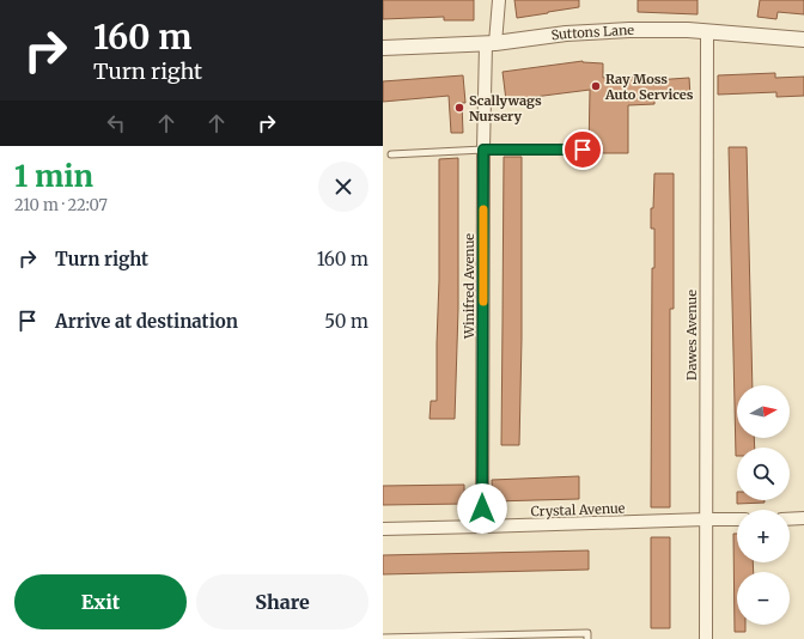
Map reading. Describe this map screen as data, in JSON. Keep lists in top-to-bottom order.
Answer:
{
  "streets": {
    "street": [
      "Suttons Lane",
      "Winifred Avenue",
      "Dawes Avenue",
      "Crystal Avenue"
    ]
  },
  "crossings": [
    ["Suttons Lane", "Winifred Avenue"],
    ["Suttons Lane", "Dawes Avenue"],
    ["Winifred Avenue", "Crystal Avenue"],
    ["Dawes Avenue", "Crystal Avenue"]
  ],
  "places": ["Ray Moss Auto Services", "Scallywags Nursery"],
  "north": "right",
  "page": {
    "turn": ["160 m", "Turn right"],
    "heading": ["1 min", "210 m · 22:07"],
    "list": [
      {
        "name": "Turn right",
        "value": "160 m"
      },
      {
        "name": "Arrive at destination",
        "value": "50 m"
      }
    ],
    "map_buttons": ["+", "−"],
    "buttons": ["Exit", "Share"]
  }
}
